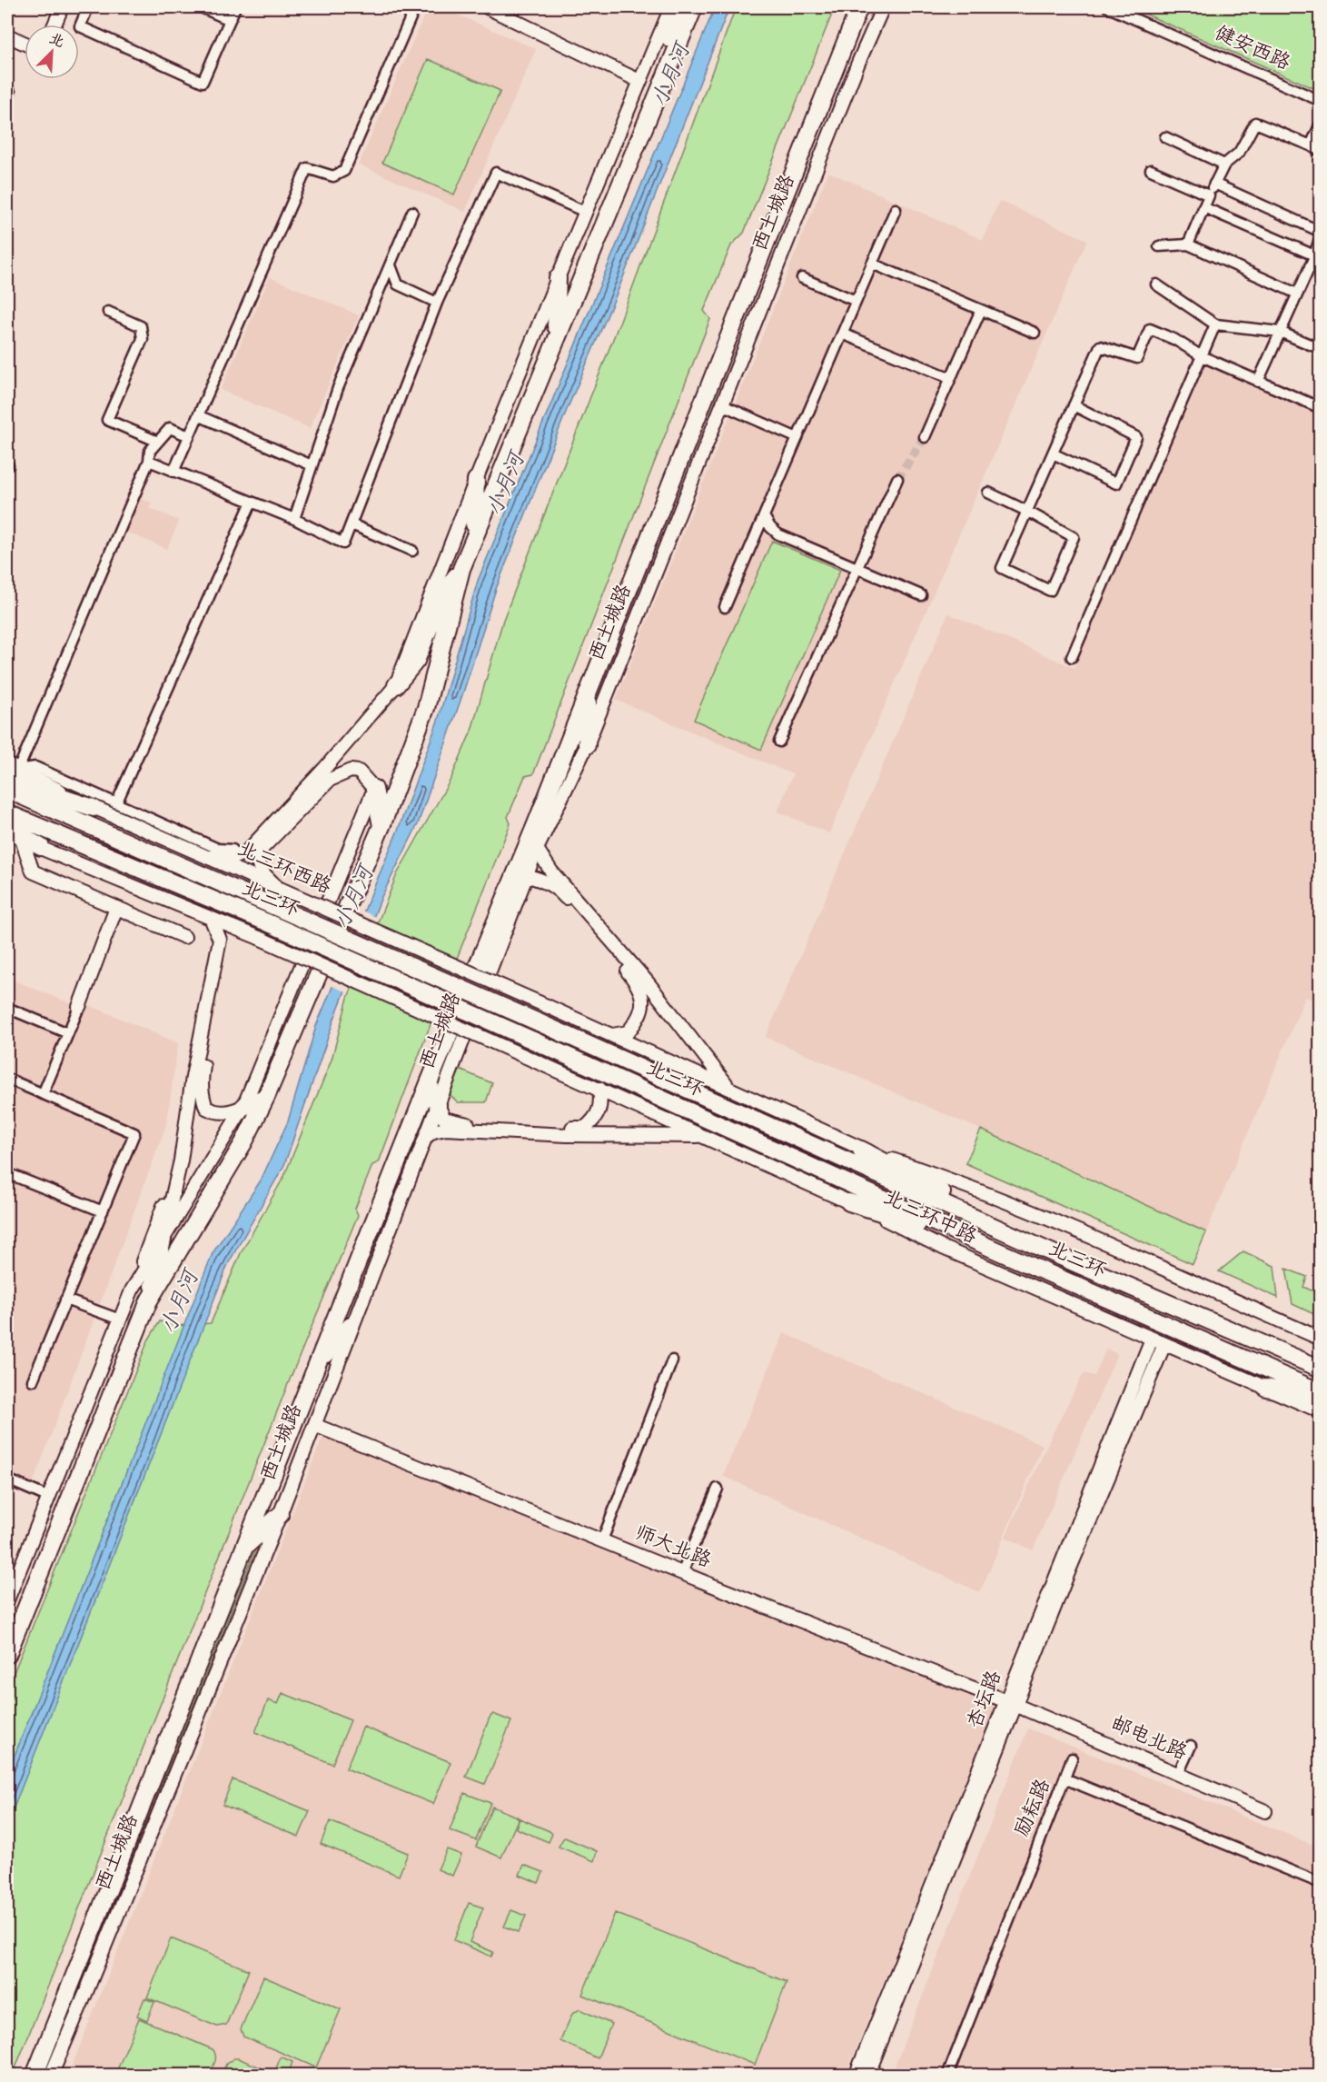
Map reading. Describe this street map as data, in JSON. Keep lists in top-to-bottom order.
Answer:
{
  "streets": {
    "highway": ["西土城路", "北三环"],
    "street": [
      "健安西路",
      "北三环西路",
      "北三环中路",
      "师大北路",
      "杏坛路",
      "邮电北路",
      "励耘路"
    ]
  },
  "crossings": [
    ["西土城路", "师大北路"],
    ["北三环西路", "北三环中路"],
    ["北三环中路", "杏坛路"],
    ["师大北路", "杏坛路"],
    ["师大北路", "邮电北路"],
    ["杏坛路", "邮电北路"]
  ],
  "water": ["小月河"],
  "north": "top right"
}
